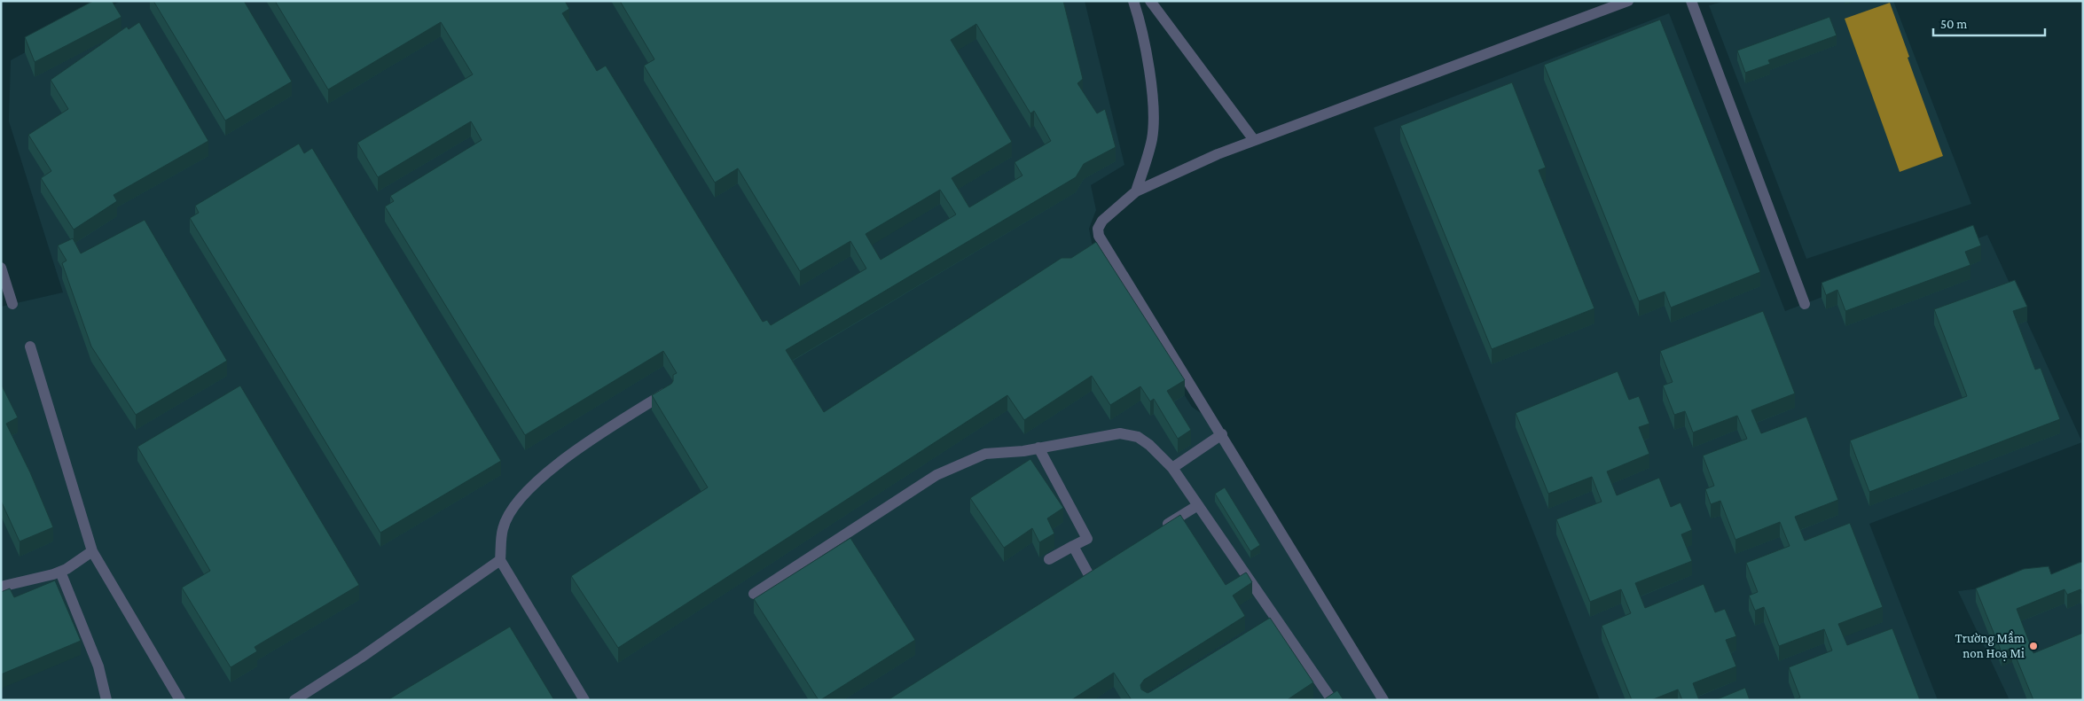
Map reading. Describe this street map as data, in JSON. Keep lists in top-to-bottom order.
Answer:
{
  "places": ["Trường Mầm non Hoạ Mi"],
  "scale_bar": "50 m"
}
